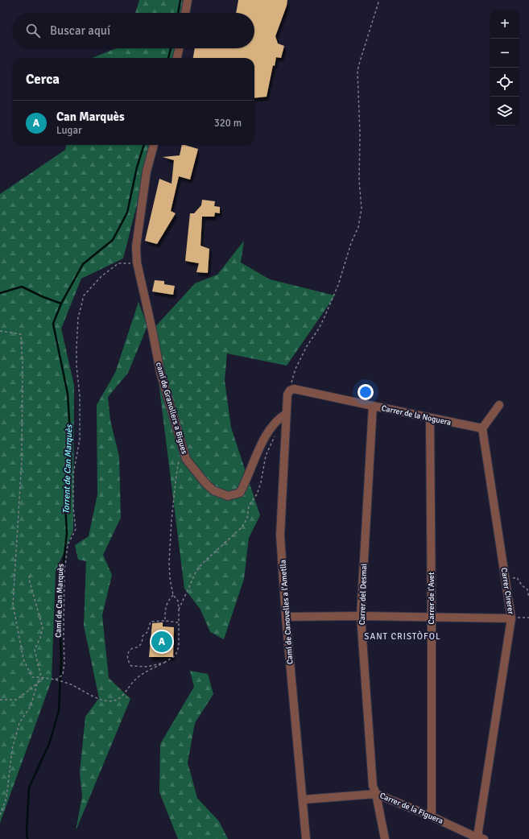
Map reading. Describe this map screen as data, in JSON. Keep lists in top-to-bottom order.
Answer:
{
  "streets": {
    "street": [
      "camí de Granollers a Bigues",
      "Carrer de la Noguera",
      "Carrer Cirerer",
      "Carrer del Desmai",
      "Carrer de l'Avet",
      "Camí de Canovelles a l'Ametlla",
      "Carrer de la Figuera"
    ],
    "path": ["Camí de Can Marquès"]
  },
  "crossings": [
    ["camí de Granollers a Bigues", "Camí de Can Marquès"],
    ["camí de Granollers a Bigues", "Camí de Canovelles a l'Ametlla"],
    ["Carrer de la Noguera", "Carrer Cirerer"],
    ["Carrer de la Noguera", "Carrer del Desmai"],
    ["Carrer de la Noguera", "Carrer de l'Avet"],
    ["Carrer de la Noguera", "Camí de Canovelles a l'Ametlla"],
    ["Carrer Cirerer", "Carrer de la Figuera"],
    ["Carrer del Desmai", "Carrer de la Figuera"],
    ["Carrer de l'Avet", "Carrer de la Figuera"],
    ["Camí de Canovelles a l'Ametlla", "Carrer de la Figuera"]
  ],
  "districts": ["SANT CRISTÒFOL"],
  "water": ["Torrent de Can Marquès"],
  "page": {
    "map_buttons": ["+", "−"],
    "search": "Buscar aquí",
    "heading": "Cerca",
    "list": [
      {
        "mark": "A",
        "name": "Can Marquès",
        "note": "Lugar",
        "value": "320 m"
      }
    ],
    "pins": "A"
  }
}
